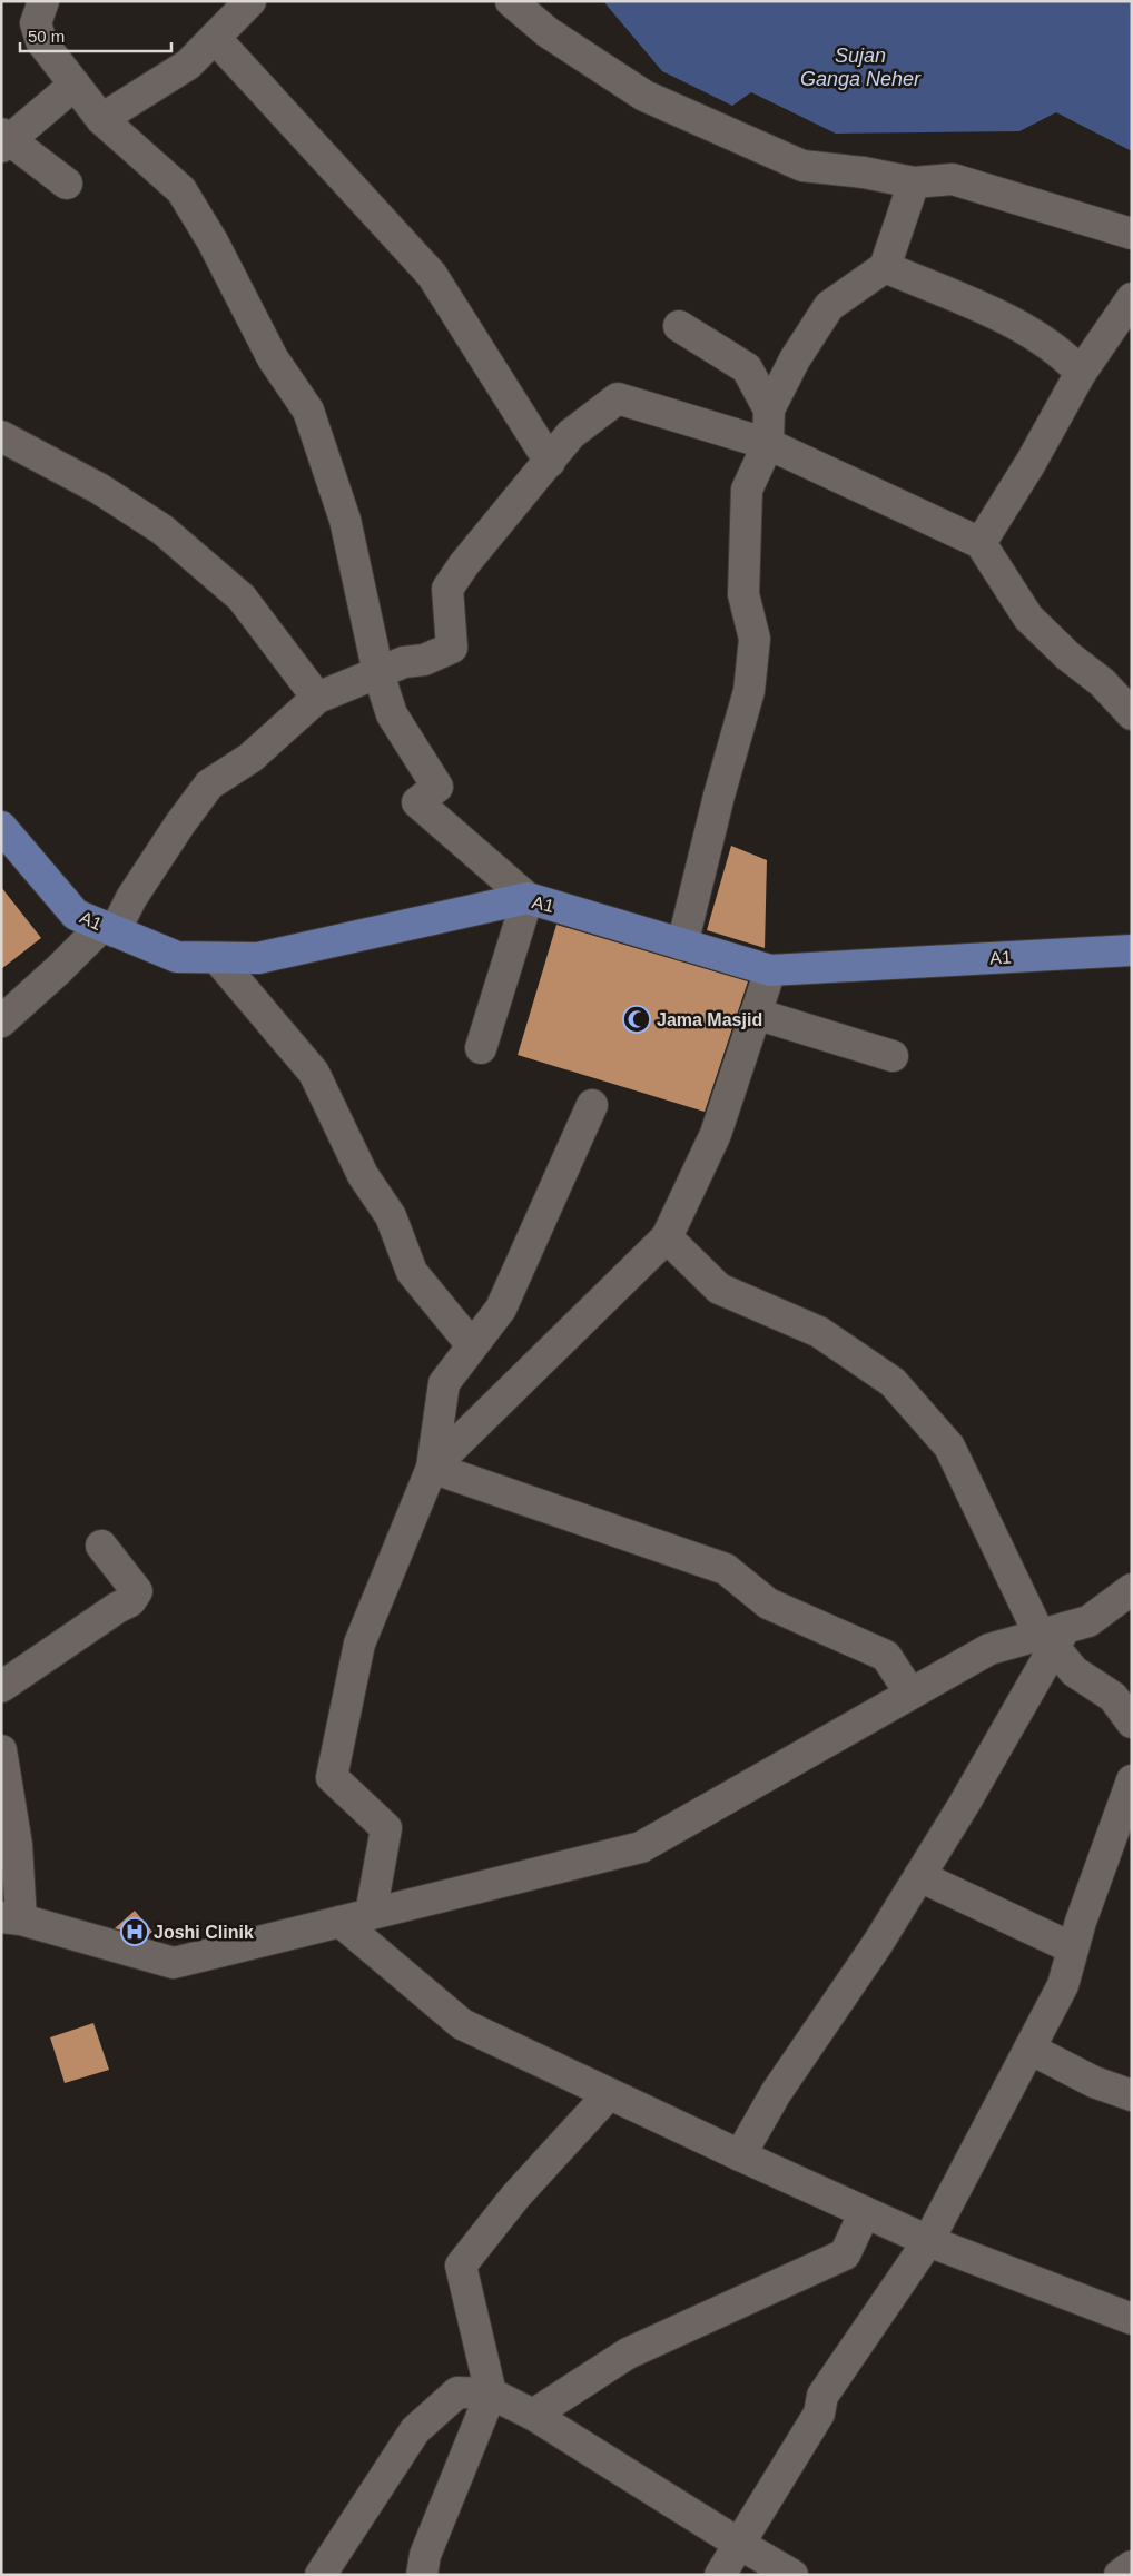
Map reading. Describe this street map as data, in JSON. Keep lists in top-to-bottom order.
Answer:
{
  "streets": {
    "main road": ["A1"]
  },
  "water": ["Sujan Ganga Neher"],
  "places": {
    "mosque": ["Jama Masjid"],
    "hospital": ["Joshi Clinik"]
  },
  "scale_bar": "50 m"
}
